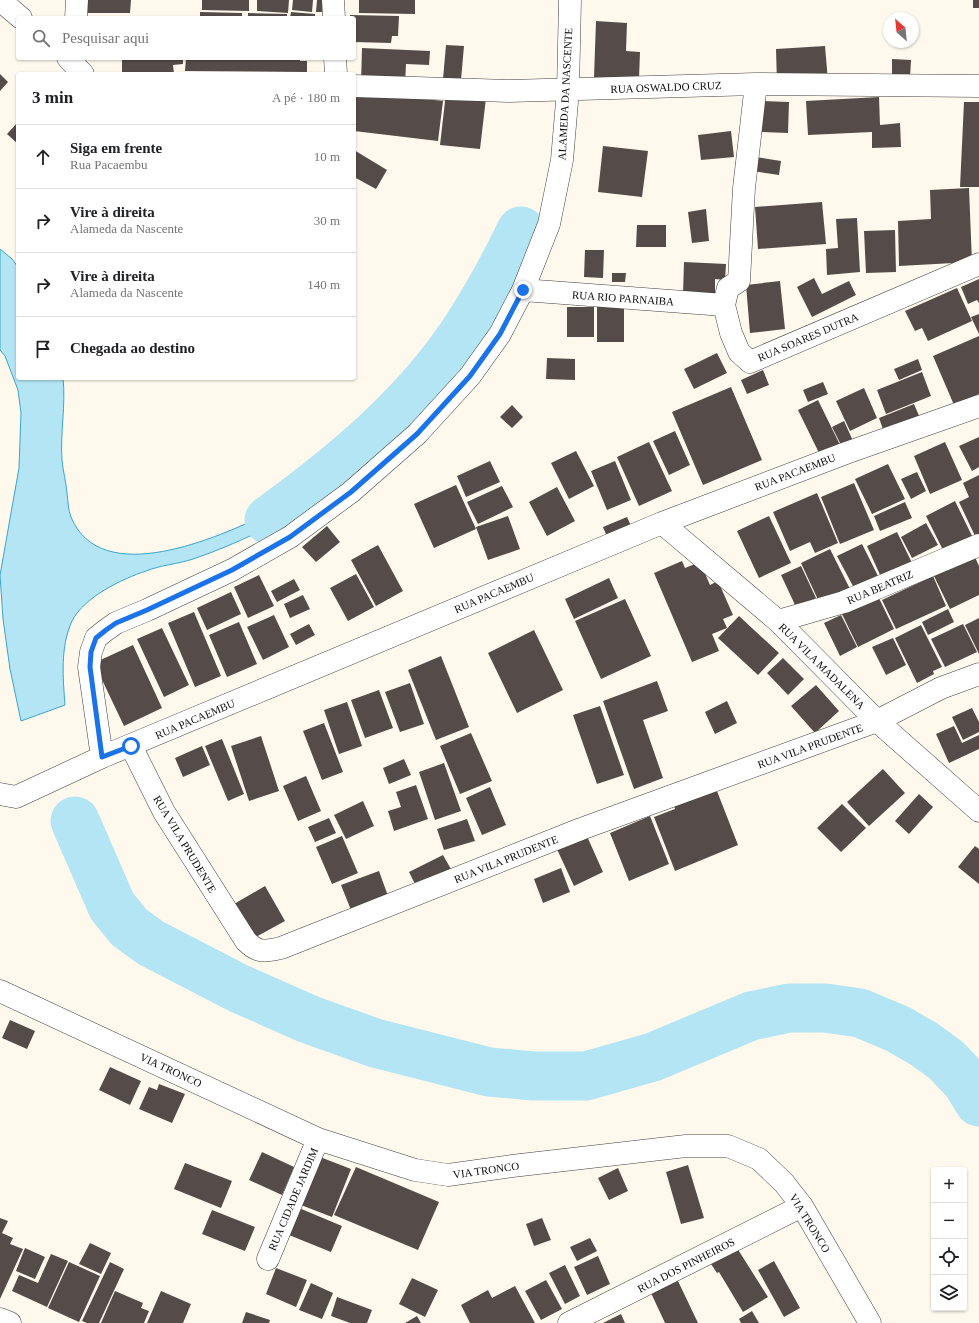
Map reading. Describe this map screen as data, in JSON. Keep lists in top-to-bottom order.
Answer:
{
  "streets": {
    "street": [
      "RUA OSWALDO CRUZ",
      "ALAMEDA DA NASCENTE",
      "RUA RIO PARNAIBA",
      "RUA SOARES DUTRA",
      "RUA PACAEMBU",
      "RUA BEATRIZ",
      "RUA VILA MADALENA",
      "RUA VILA PRUDENTE",
      "VIA TRONCO",
      "RUA CIDADE JARDIM",
      "RUA DOS PINHEIROS"
    ]
  },
  "crossings": [
    ["RUA OSWALDO CRUZ", "ALAMEDA DA NASCENTE"],
    ["ALAMEDA DA NASCENTE", "RUA RIO PARNAIBA"],
    ["ALAMEDA DA NASCENTE", "RUA PACAEMBU"],
    ["RUA RIO PARNAIBA", "RUA SOARES DUTRA"],
    ["RUA PACAEMBU", "RUA VILA MADALENA"],
    ["RUA PACAEMBU", "RUA VILA PRUDENTE"],
    ["RUA BEATRIZ", "RUA VILA MADALENA"],
    ["RUA VILA MADALENA", "RUA VILA PRUDENTE"],
    ["VIA TRONCO", "RUA CIDADE JARDIM"],
    ["VIA TRONCO", "RUA DOS PINHEIROS"]
  ],
  "north": "top left",
  "page": {
    "search": "Pesquisar aqui",
    "heading": ["3 min", "A pé · 180 m"],
    "list": [
      ["Siga em frente", "Rua Pacaembu", "10 m"],
      ["Vire à direita", "Alameda da Nascente", "30 m"],
      ["Vire à direita", "Alameda da Nascente", "140 m"],
      "Chegada ao destino"
    ],
    "map_buttons": ["+", "−"]
  }
}
